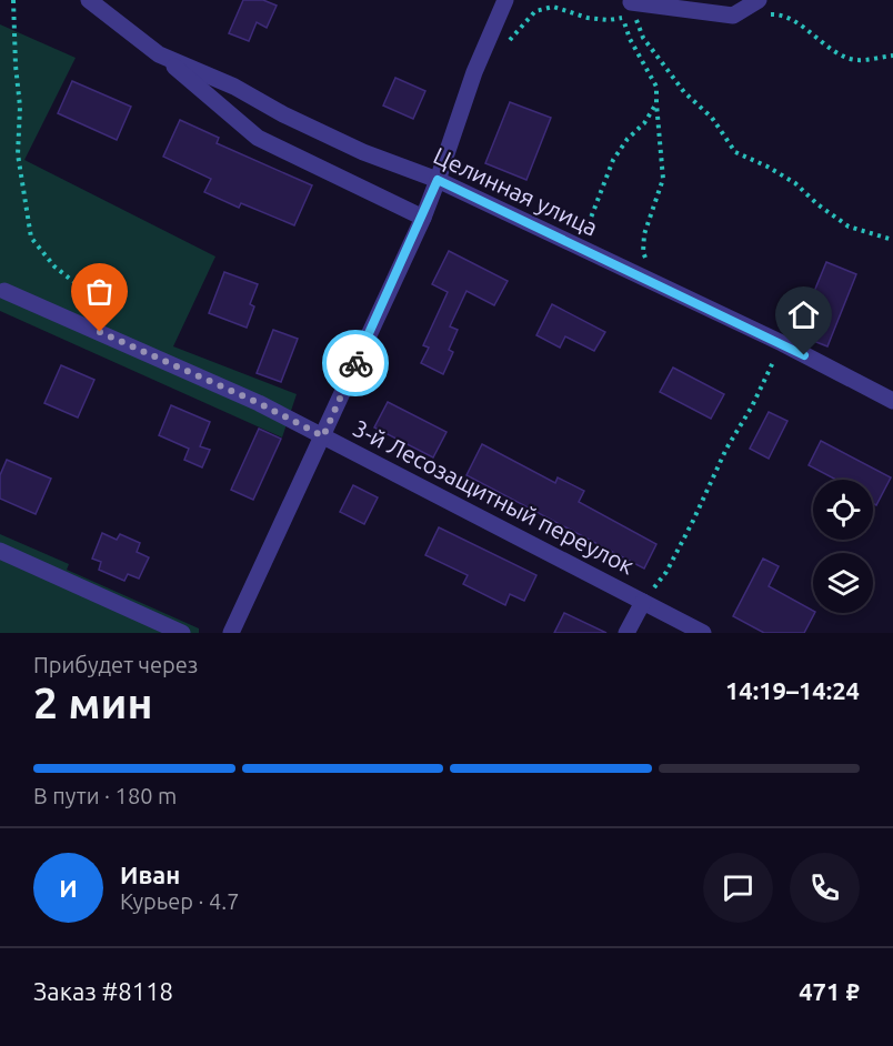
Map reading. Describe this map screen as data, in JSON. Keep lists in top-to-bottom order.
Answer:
{
  "streets": {
    "street": ["Целинная улица", "3-й Лесозащитный переулок"]
  },
  "page": {
    "heading": ["2 мин", "Прибудет через", "14:19–14:24"],
    "panel": [
      "Иван",
      "Курьер · 4.7",
      "Заказ #8118",
      "471 ₽"
    ],
    "bar": "В пути · 180 m",
    "round": "И"
  }
}
